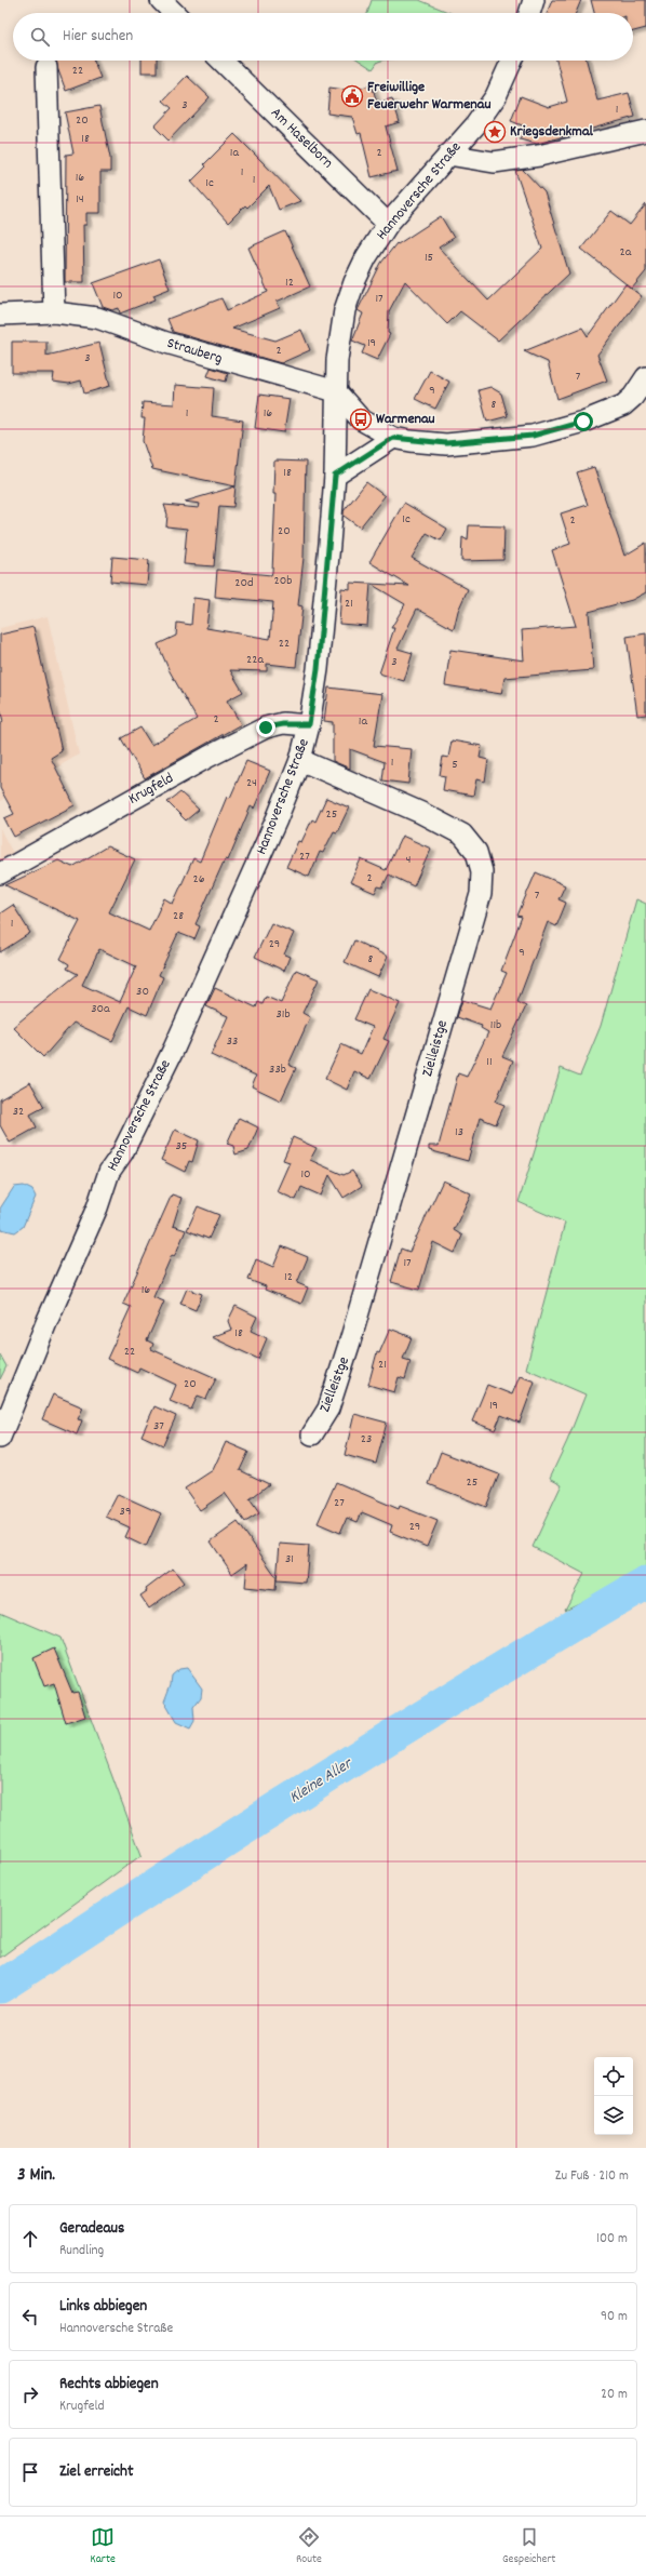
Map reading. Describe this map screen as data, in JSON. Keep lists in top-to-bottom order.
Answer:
{
  "streets": {
    "street": [
      "Am Haselborn",
      "Hannoversche Straße",
      "Strauberg",
      "Krugfeld",
      "Zielleistge"
    ]
  },
  "crossings": [
    ["Am Haselborn", "Hannoversche Straße"],
    ["Hannoversche Straße", "Strauberg"],
    ["Hannoversche Straße", "Krugfeld"],
    ["Hannoversche Straße", "Zielleistge"]
  ],
  "water": ["Kleine Aller"],
  "places": {
    "public building": ["Freiwillige Feuerwehr Warmenau"],
    "place": ["Kriegsdenkmal"],
    "bus stop": ["Warmenau"]
  },
  "house_numbers": [
    "22",
    "3",
    "1",
    "20",
    "18",
    "1a",
    "2",
    "1",
    "16",
    "1",
    "1c",
    "14",
    "2a",
    "15",
    "12",
    "10",
    "17",
    "19",
    "2",
    "3",
    "7",
    "9",
    "8",
    "1",
    "16",
    "18",
    "1c",
    "2",
    "20",
    "20b",
    "20d",
    "21",
    "22",
    "22a",
    "3",
    "2",
    "1a",
    "1",
    "5",
    "24",
    "25",
    "27",
    "4",
    "2",
    "26",
    "7",
    "28",
    "1",
    "29",
    "9",
    "8",
    "30",
    "30a",
    "31b",
    "11b",
    "33",
    "11",
    "33b",
    "32",
    "13",
    "35",
    "10",
    "17",
    "12",
    "16",
    "18",
    "22",
    "21",
    "20",
    "19",
    "37",
    "23",
    "25",
    "27",
    "39",
    "29",
    "31"
  ],
  "page": {
    "search": "Hier suchen",
    "heading": ["3 Min.", "Zu Fuß · 210 m"],
    "list": [
      ["Geradeaus", "Rundling", "100 m"],
      ["Links abbiegen", "Hannoversche Straße", "90 m"],
      ["Rechts abbiegen", "Krugfeld", "20 m"],
      "Ziel erreicht"
    ],
    "nav": ["Karte", "Route", "Gespeichert"]
  }
}
